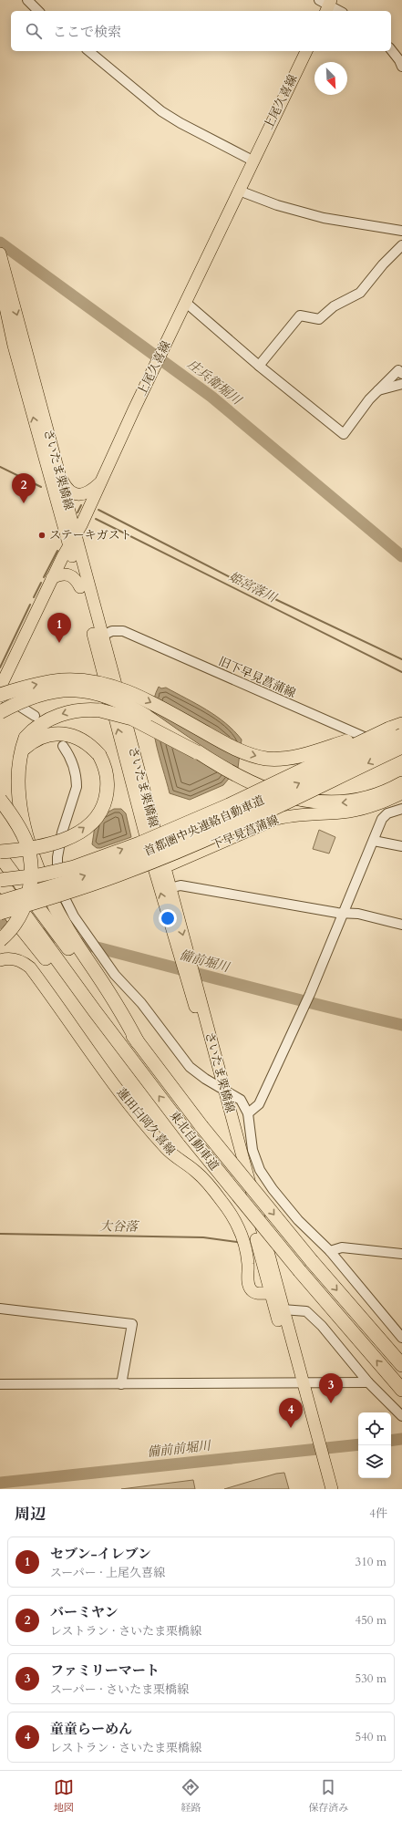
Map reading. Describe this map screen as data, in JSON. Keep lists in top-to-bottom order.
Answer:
{
  "streets": {
    "highway": ["首都圏中央連絡自動車道", "東北自動車道"],
    "main road": [
      "上尾久喜線",
      "さいたま栗橋線",
      "下早見菖蒲線",
      "蓮田白岡久喜線"
    ],
    "street": ["旧下早見菖蒲線"]
  },
  "crossings": [
    ["上尾久喜線", "さいたま栗橋線"],
    ["さいたま栗橋線", "旧下早見菖蒲線"],
    ["さいたま栗橋線", "下早見菖蒲線"],
    ["さいたま栗橋線", "蓮田白岡久喜線"]
  ],
  "water": [
    "庄兵衛堀川",
    "姫宮落川",
    "備前堀川",
    "大谷落",
    "備前前堀川"
  ],
  "places": ["ステーキガスト"],
  "north": "bottom right",
  "page": {
    "search": "ここで検索",
    "pins": [
      "2",
      "1",
      "3",
      "4"
    ],
    "heading": ["周辺", "4件"],
    "list": [
      {
        "mark": "1",
        "name": "セブン-イレブン",
        "note": "スーパー · 上尾久喜線",
        "value": "310 m"
      },
      {
        "mark": "2",
        "name": "バーミヤン",
        "note": "レストラン · さいたま栗橋線",
        "value": "450 m"
      },
      {
        "mark": "3",
        "name": "ファミリーマート",
        "note": "スーパー · さいたま栗橋線",
        "value": "530 m"
      },
      {
        "mark": "4",
        "name": "童童らーめん",
        "note": "レストラン · さいたま栗橋線",
        "value": "540 m"
      }
    ],
    "nav": ["地図", "経路", "保存済み"]
  }
}
